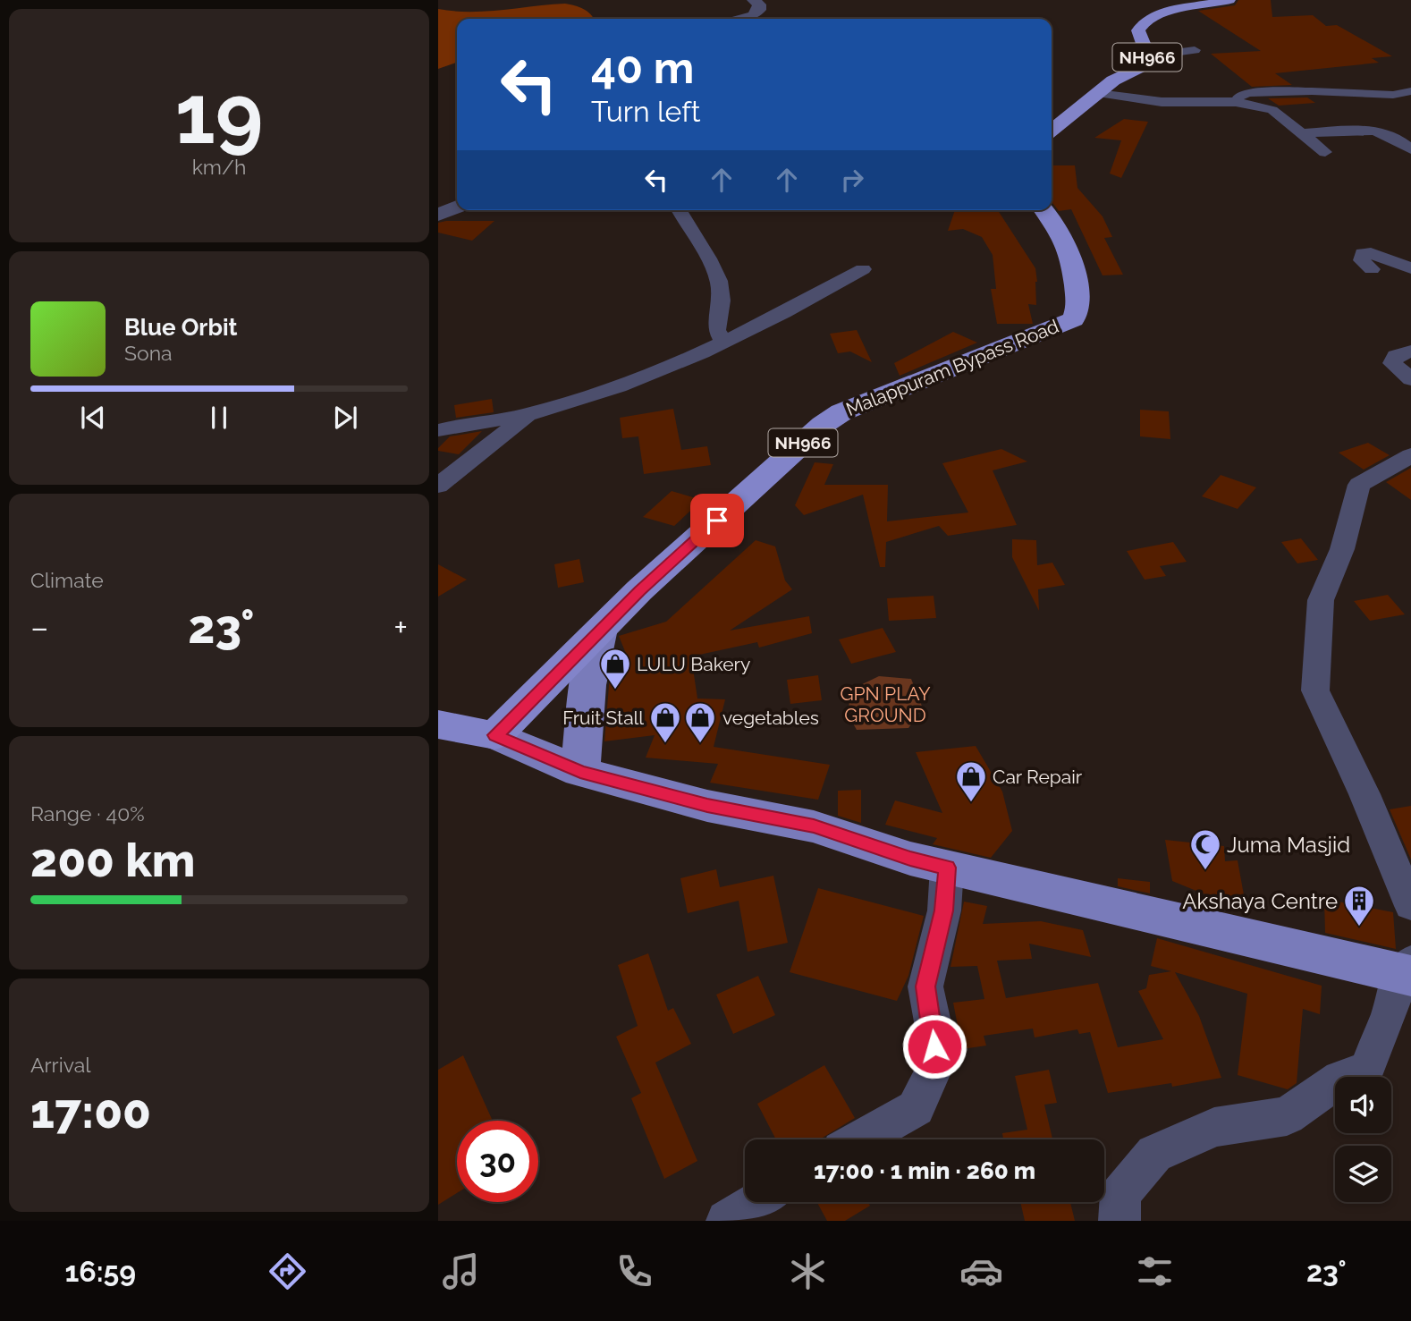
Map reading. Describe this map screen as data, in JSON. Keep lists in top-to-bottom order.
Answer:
{
  "streets": {
    "highway": ["NH966", "Malappuram Bypass Road"]
  },
  "parks": ["GPN PLAY GROUND"],
  "places": {
    "shop": [
      "LULU Bakery",
      "Fruit Stall",
      "vegetables",
      "Car Repair"
    ],
    "mosque": ["Juma Masjid"],
    "building": ["Akshaya Centre"]
  },
  "page": {
    "tile": [
      ["19", "km/h"],
      "Climate",
      ["Range · 40%", "200 km"],
      ["Arrival", "17:00"]
    ],
    "turn": ["40 m", "Turn left"],
    "song": ["Blue Orbit", "Sona"],
    "heat": ["−", "23°", "+"],
    "limit": "30",
    "trip": "17:00 · 1 min · 260 m",
    "tabs": ["16:59", "23°"]
  }
}
